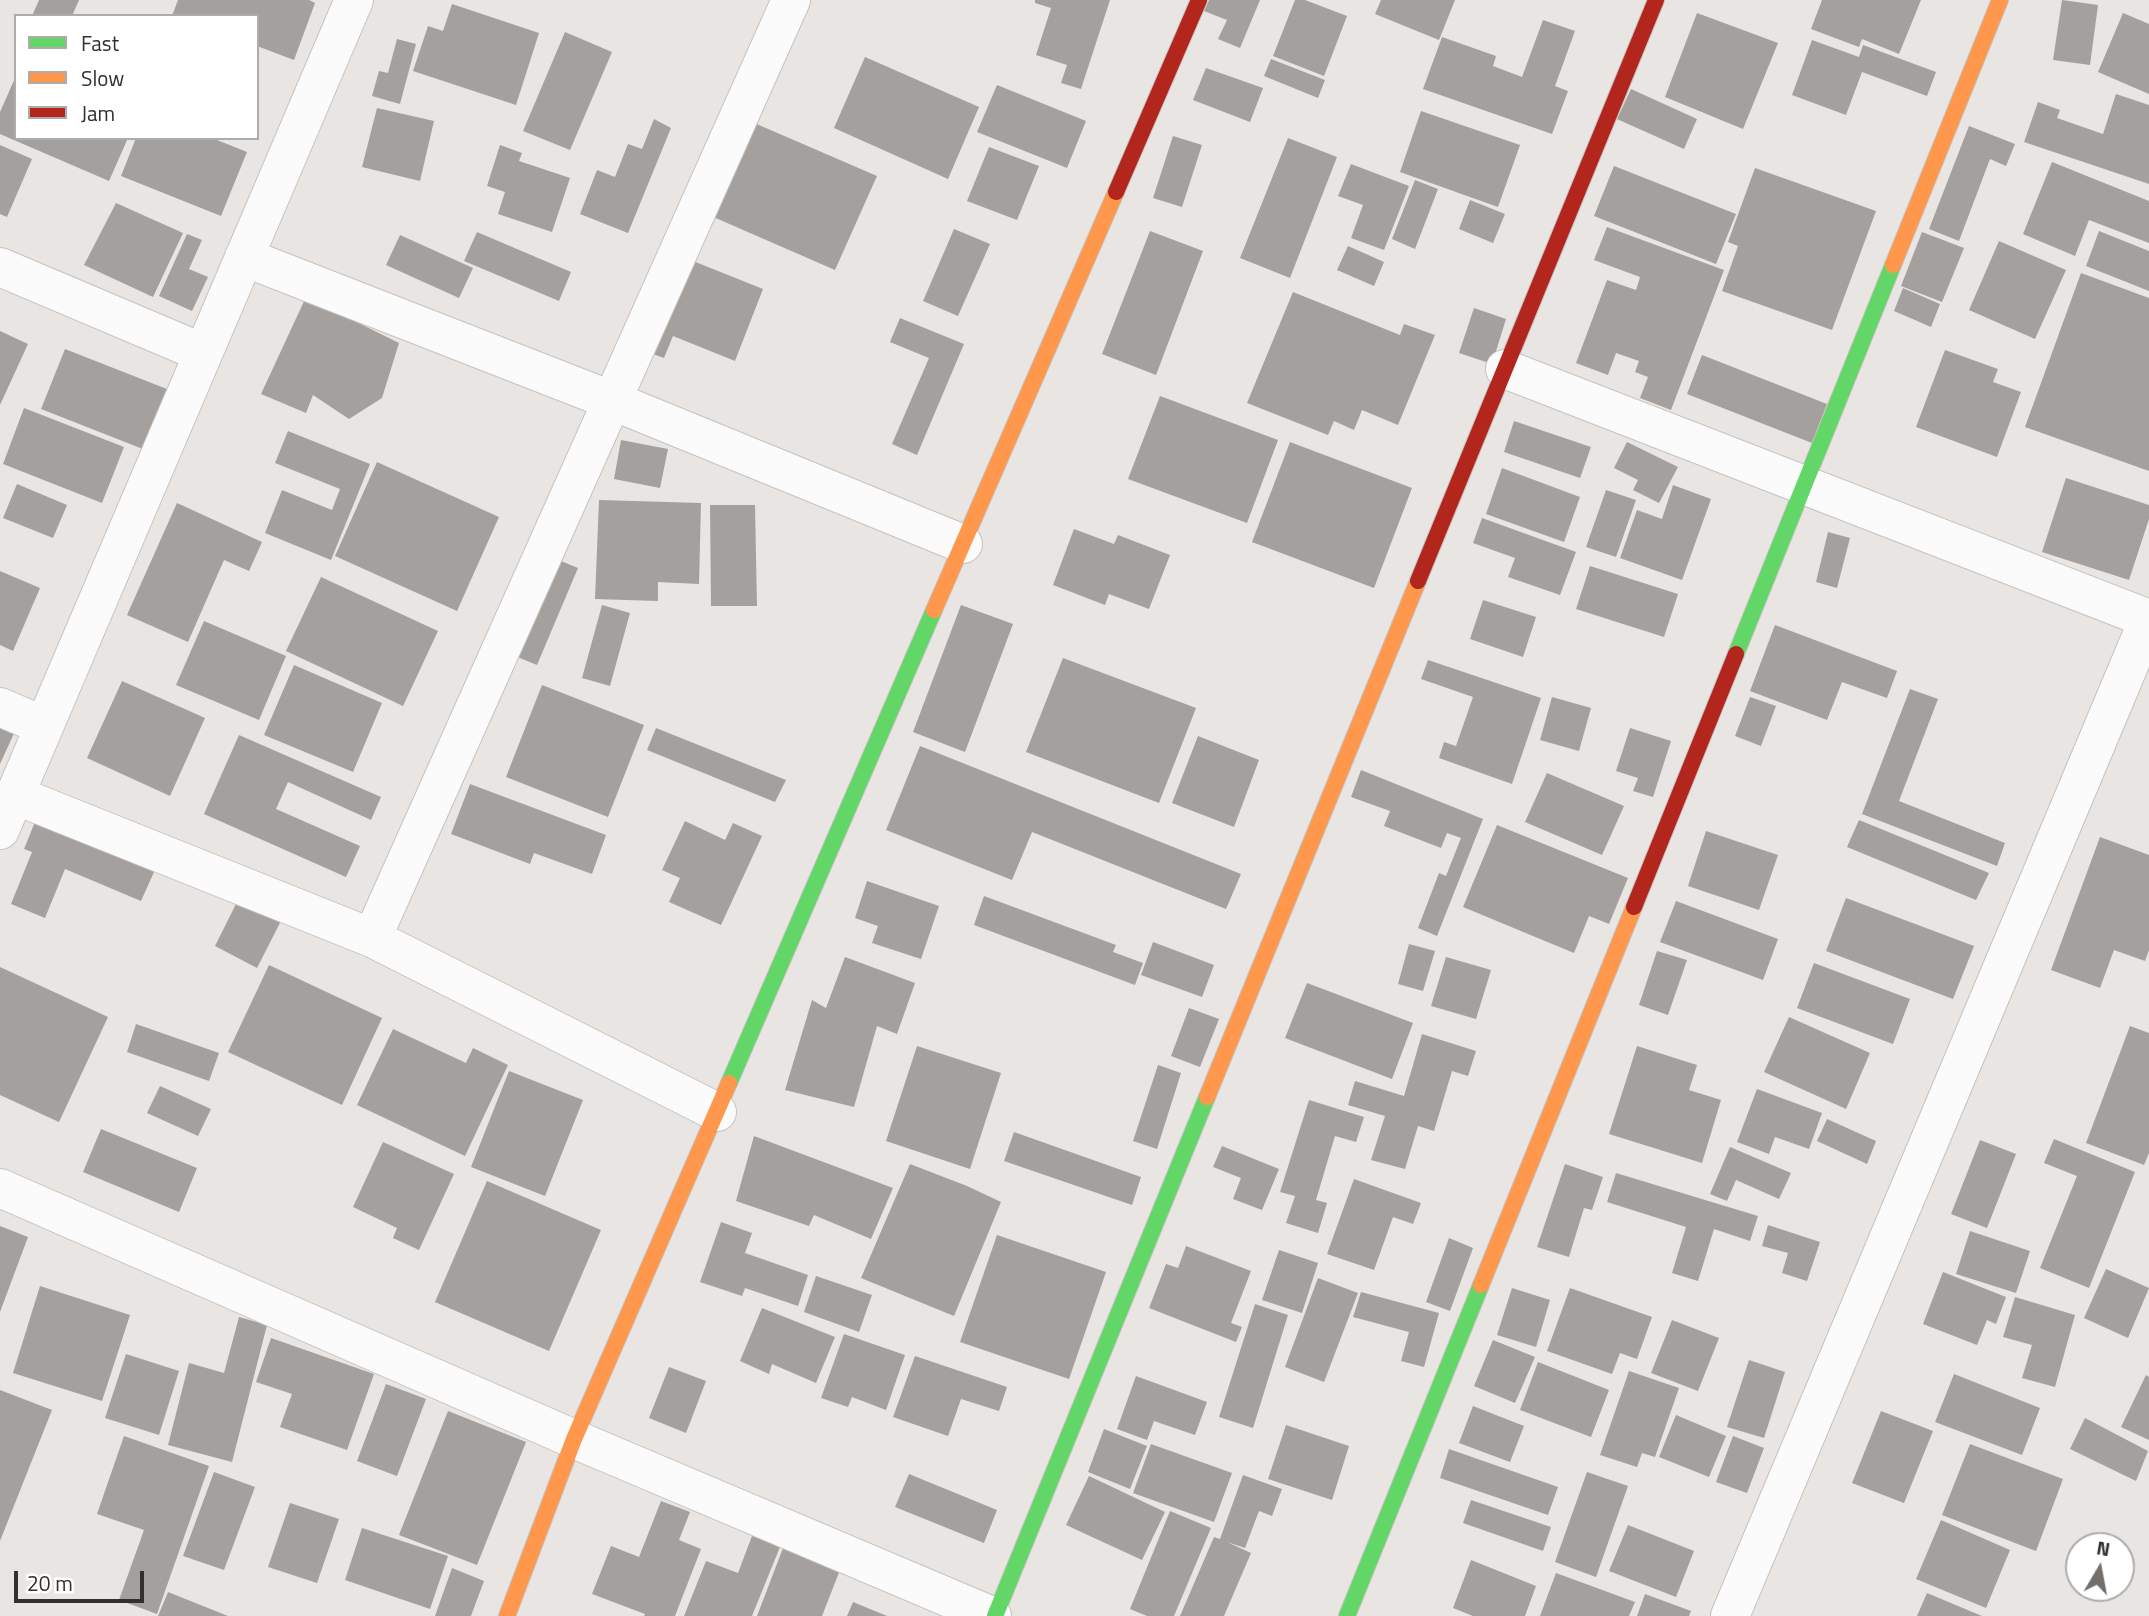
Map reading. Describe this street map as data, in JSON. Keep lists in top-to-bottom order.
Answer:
{
  "legend": ["Fast", "Slow", "Jam"],
  "scale_bar": "20 m",
  "north": "top"
}
